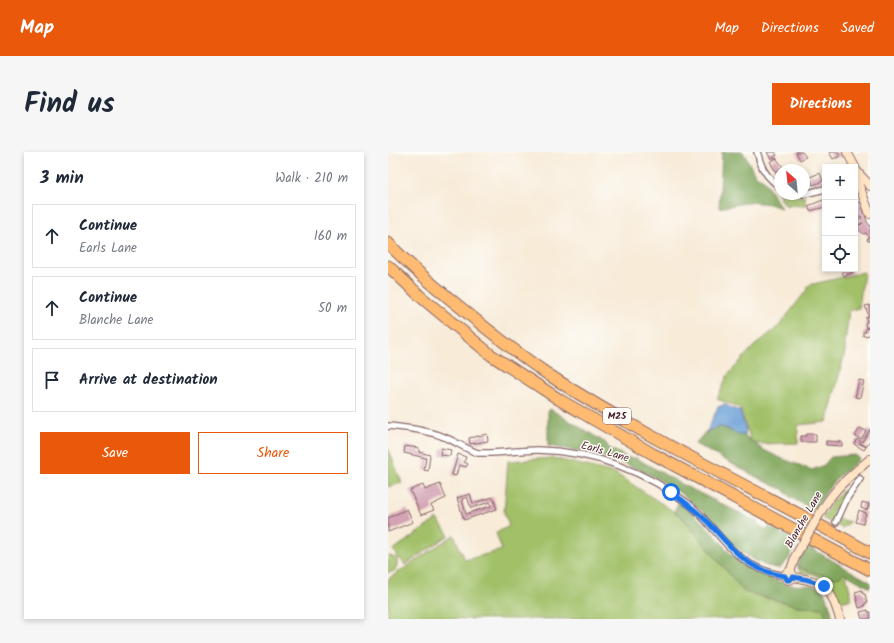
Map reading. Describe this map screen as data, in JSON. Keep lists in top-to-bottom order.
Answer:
{
  "streets": {
    "highway": ["M25"],
    "street": ["Earls Lane", "Blanche Lane"]
  },
  "crossings": [
    ["Earls Lane", "Blanche Lane"]
  ],
  "north": "top left",
  "page": {
    "header": "Map",
    "nav": ["Map", "Directions", "Saved"],
    "title": "Find us",
    "buttons": [
      "Directions",
      ["Save", "Share"]
    ],
    "heading": ["3 min", "Walk · 210 m"],
    "map_buttons": ["+", "−"],
    "list": [
      ["Continue", "Earls Lane", "160 m"],
      ["Continue", "Blanche Lane", "50 m"],
      "Arrive at destination"
    ]
  }
}
